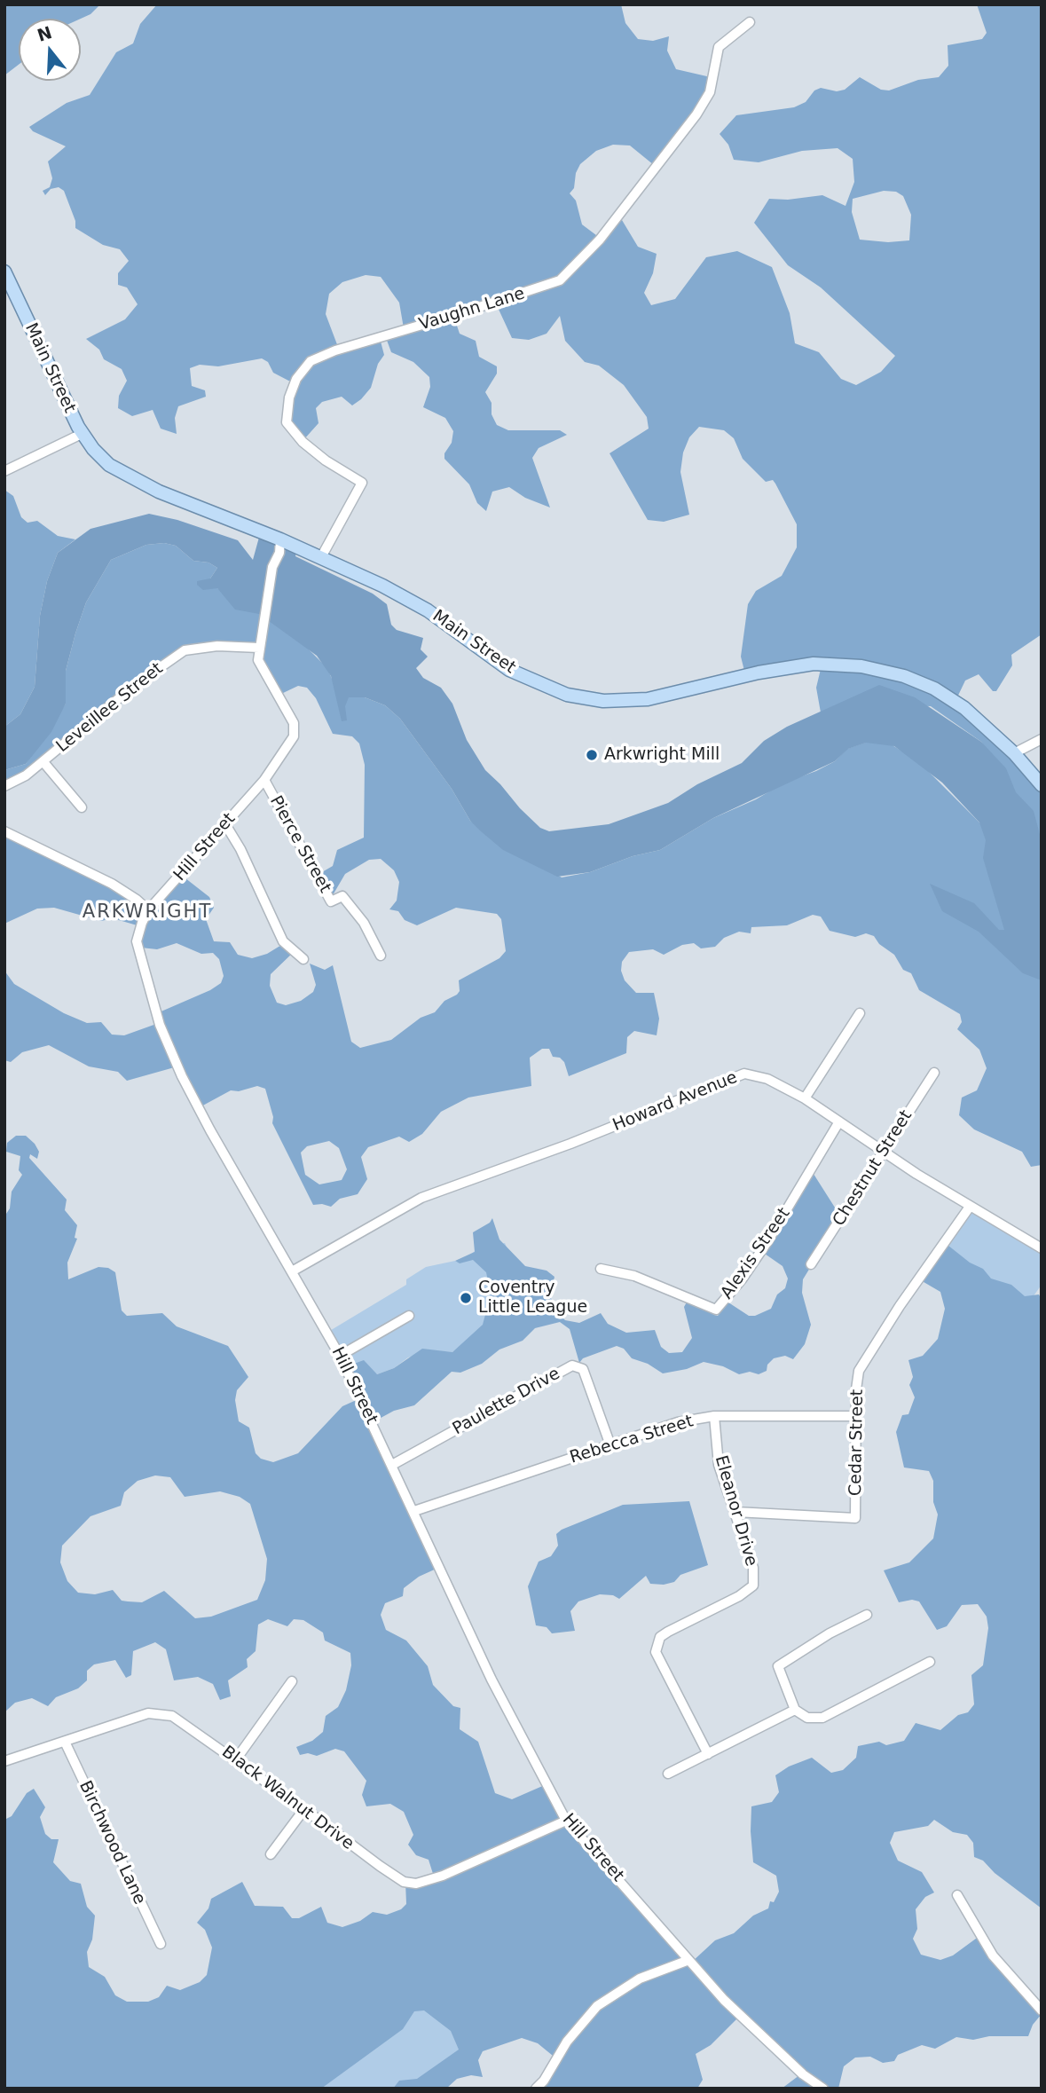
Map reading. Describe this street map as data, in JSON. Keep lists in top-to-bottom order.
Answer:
{
  "streets": {
    "main road": ["Main Street"],
    "street": [
      "Vaughn Lane",
      "Leveillee Street",
      "Pierce Street",
      "Hill Street",
      "Howard Avenue",
      "Chestnut Street",
      "Alexis Street",
      "Paulette Drive",
      "Rebecca Street",
      "Cedar Street",
      "Eleanor Drive",
      "Black Walnut Drive",
      "Birchwood Lane"
    ]
  },
  "crossings": [
    ["Vaughn Lane", "Main Street"],
    ["Leveillee Street", "Hill Street"],
    ["Pierce Street", "Hill Street"],
    ["Hill Street", "Howard Avenue"],
    ["Hill Street", "Paulette Drive"],
    ["Hill Street", "Rebecca Street"],
    ["Hill Street", "Black Walnut Drive"],
    ["Howard Avenue", "Chestnut Street"],
    ["Howard Avenue", "Alexis Street"],
    ["Howard Avenue", "Cedar Street"],
    ["Paulette Drive", "Rebecca Street"],
    ["Rebecca Street", "Cedar Street"],
    ["Rebecca Street", "Eleanor Drive"],
    ["Cedar Street", "Eleanor Drive"],
    ["Black Walnut Drive", "Birchwood Lane"]
  ],
  "districts": ["ARKWRIGHT"],
  "places": ["Arkwright Mill", "Coventry Little League"],
  "north": "top"
}
